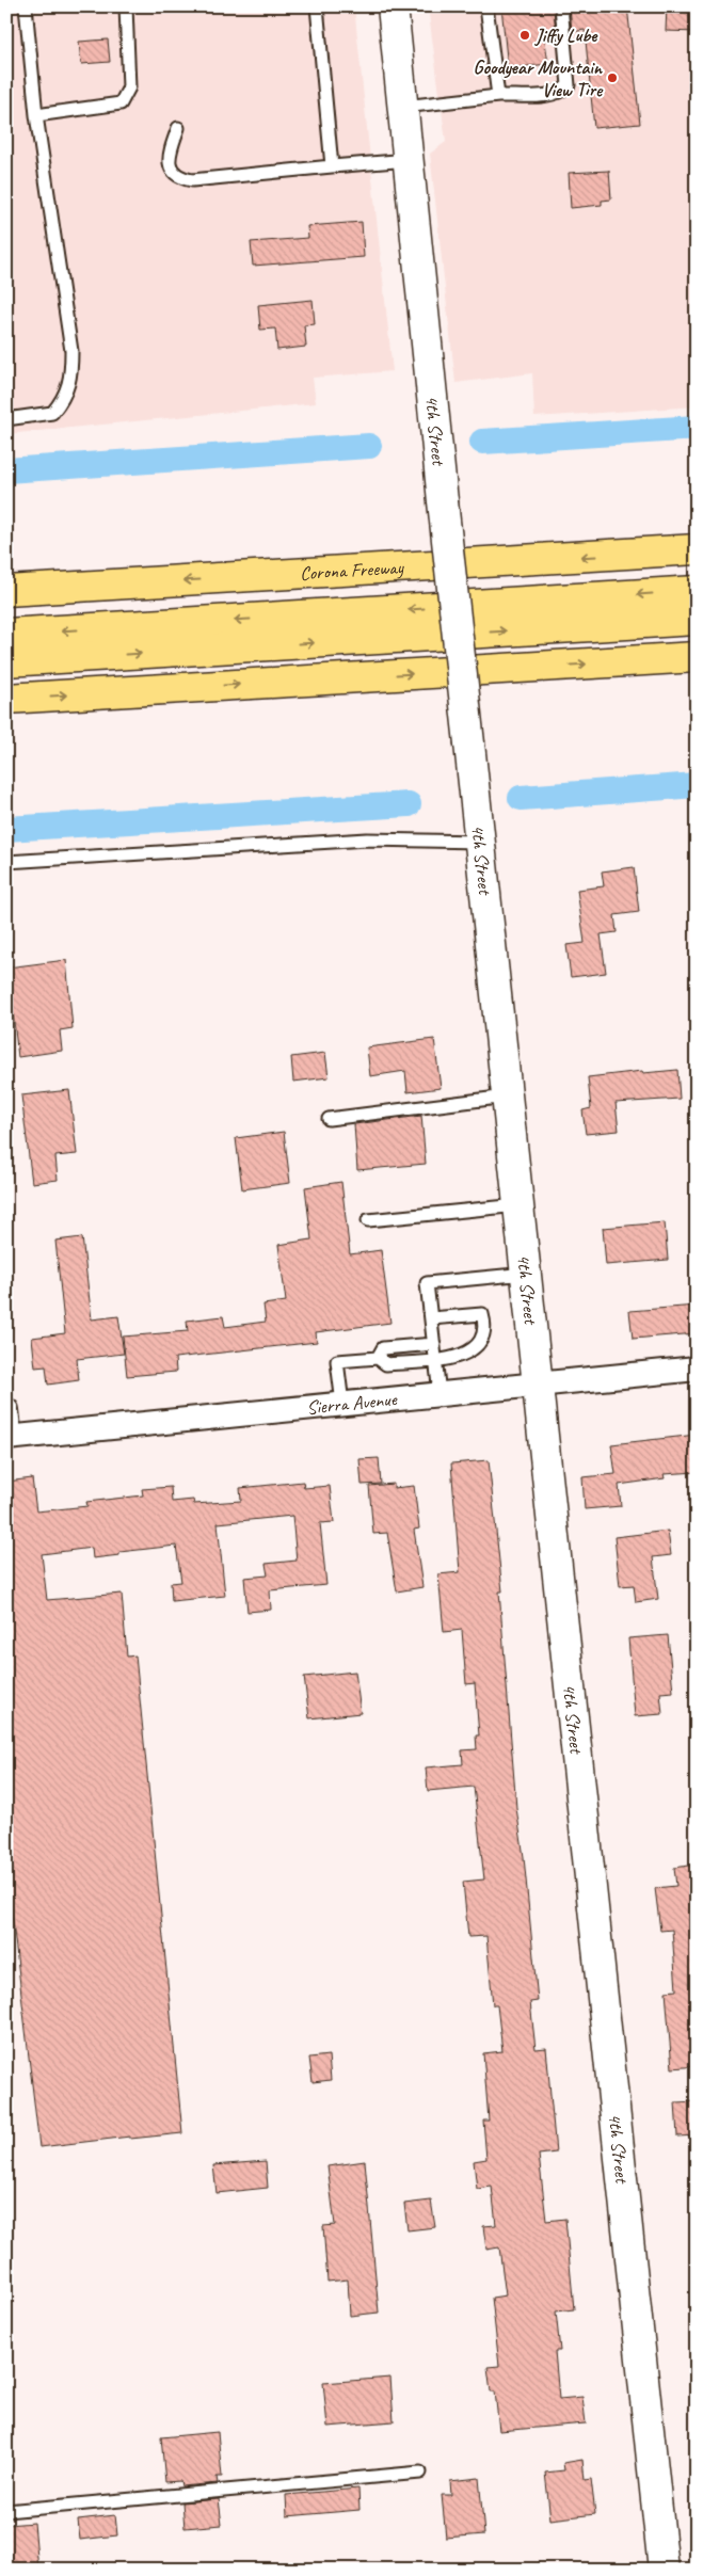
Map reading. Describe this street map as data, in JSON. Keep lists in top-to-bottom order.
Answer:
{
  "streets": {
    "highway": ["Corona Freeway"],
    "street": ["4th Street", "Sierra Avenue"]
  },
  "crossings": [
    ["4th Street", "Sierra Avenue"]
  ],
  "places": ["Jiffy Lube", "Goodyear Mountain View Tire"]
}
